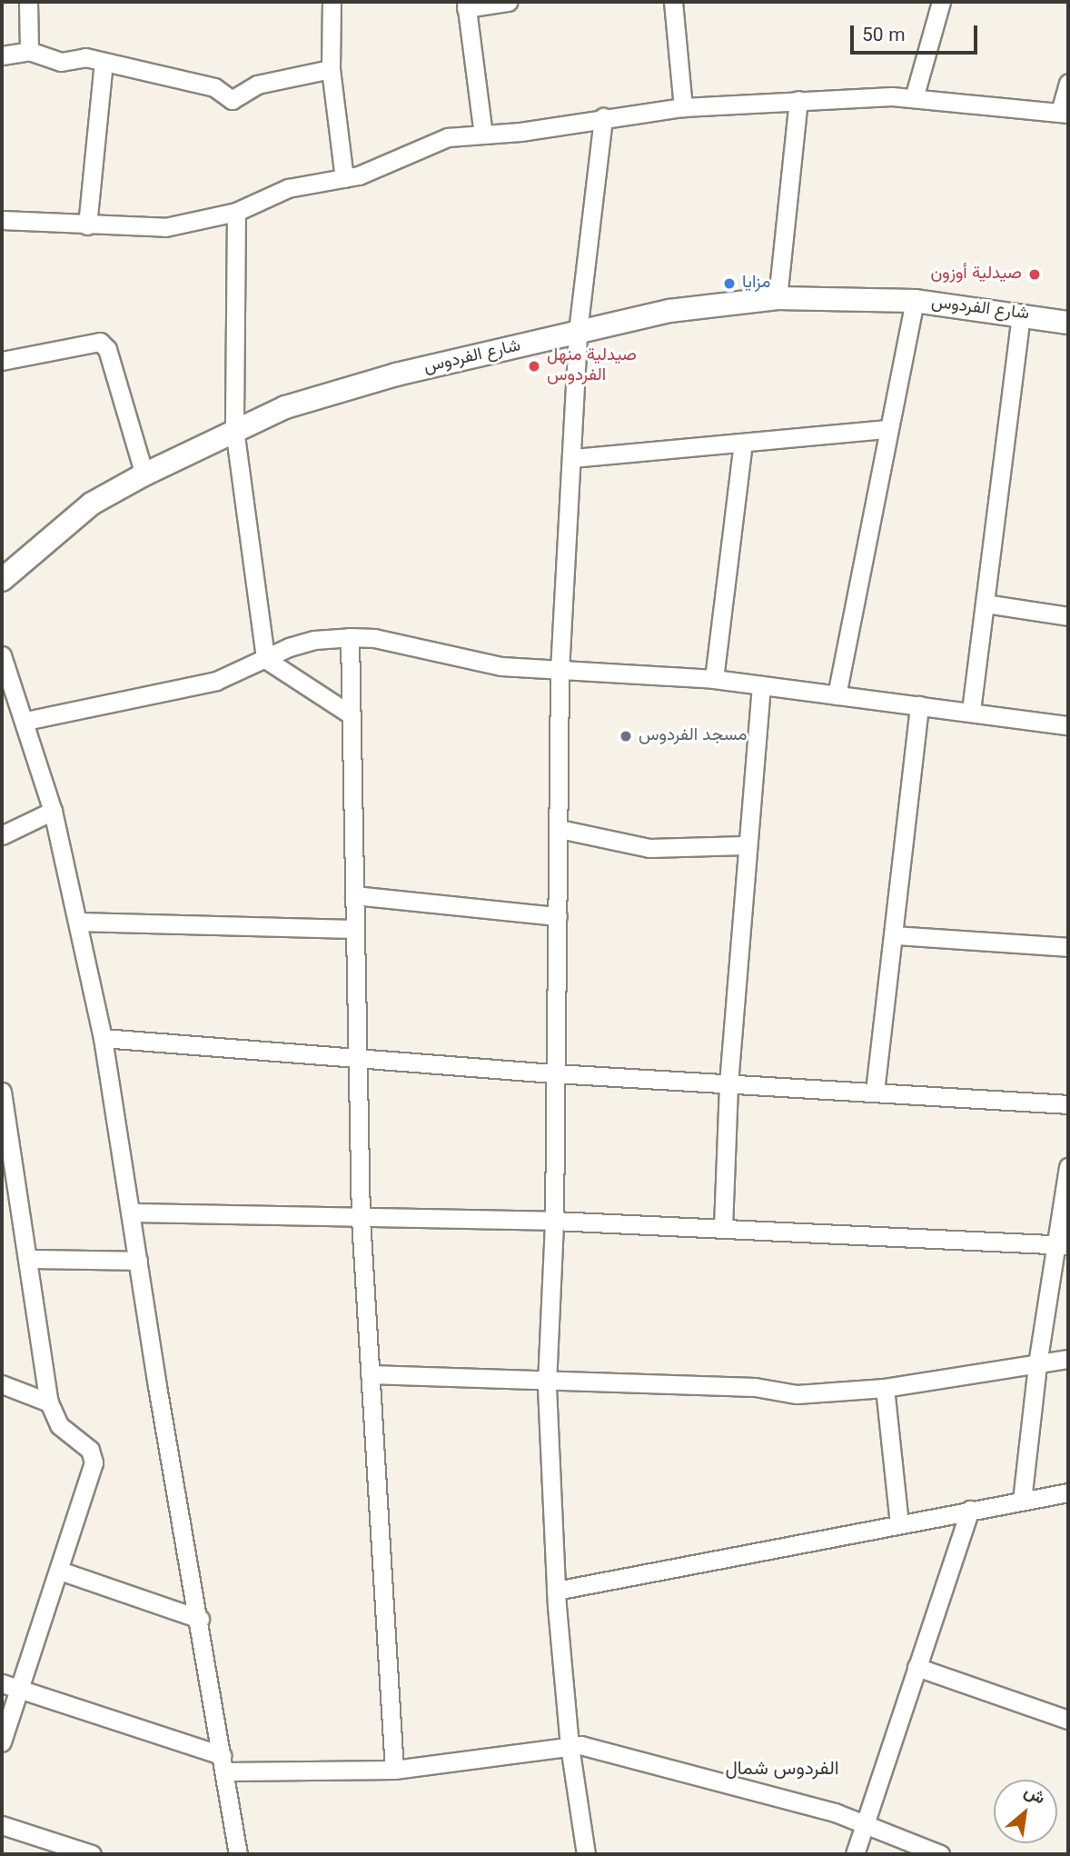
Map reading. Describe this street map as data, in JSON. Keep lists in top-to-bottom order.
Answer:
{
  "streets": {
    "street": ["شارع الفردوس"]
  },
  "districts": ["الفردوس شمال"],
  "places": [
    "صيدلية أوزون",
    "مزايا",
    "صيدلية منهل الفردوس",
    "مسجد الفردوس"
  ],
  "scale_bar": "50 m",
  "north": "top right"
}
